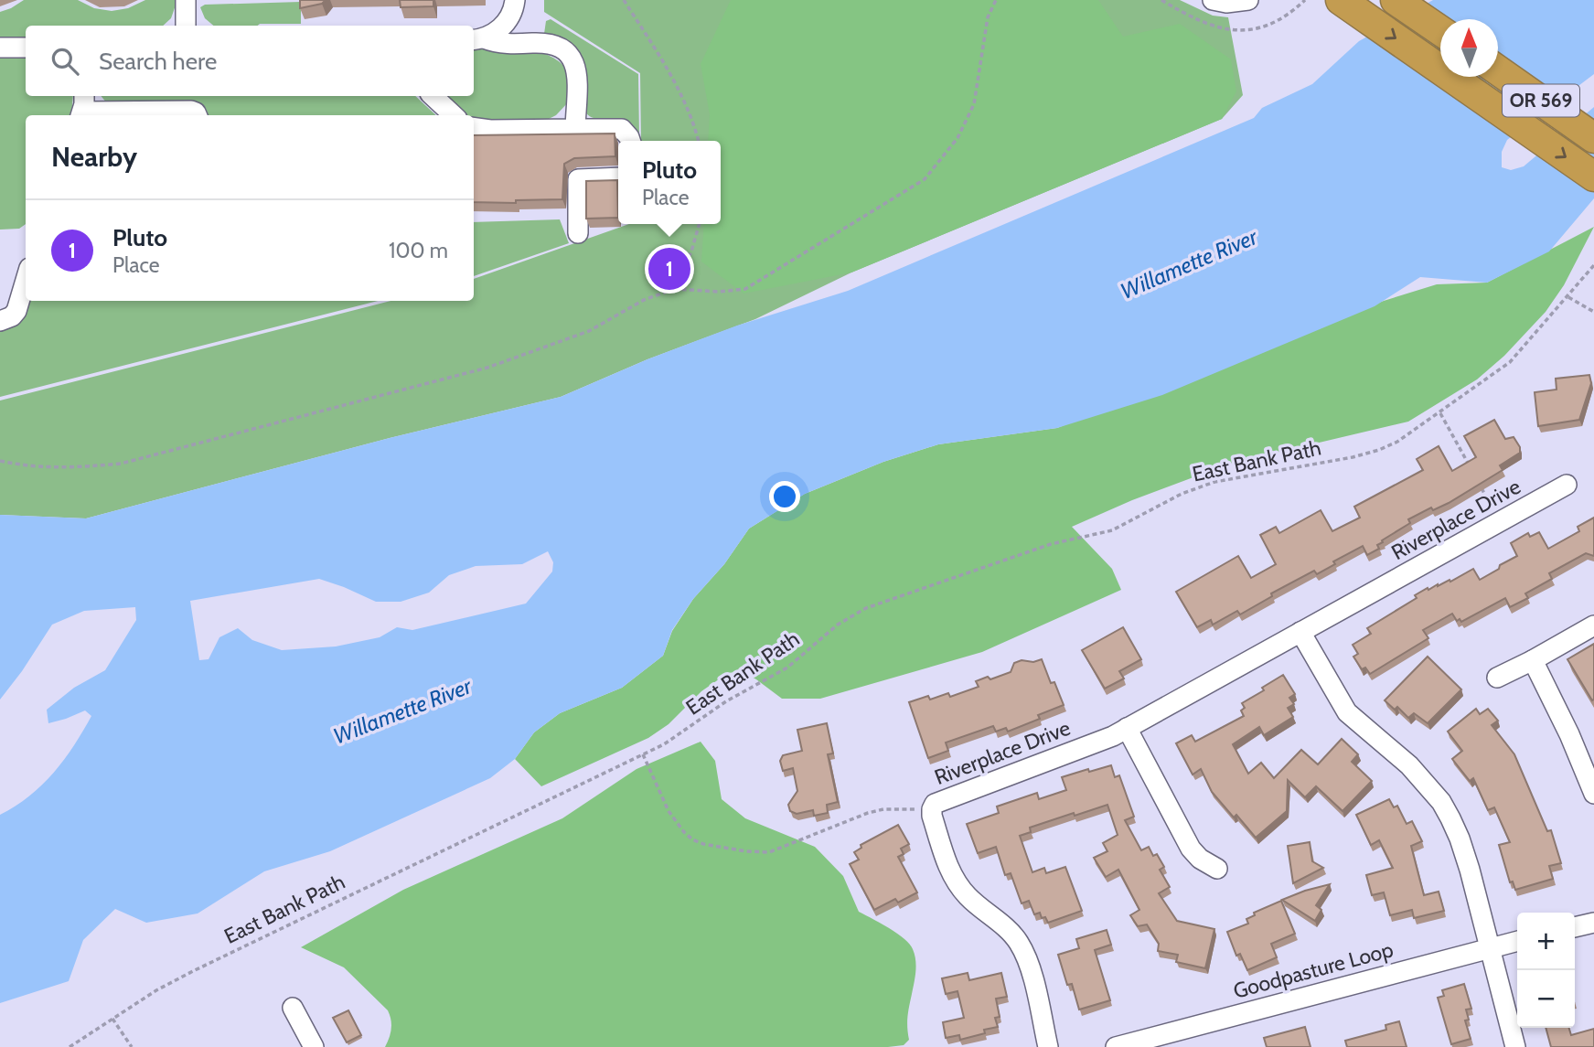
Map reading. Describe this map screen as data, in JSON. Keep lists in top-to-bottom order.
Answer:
{
  "streets": {
    "highway": ["OR 569"],
    "street": ["Riverplace Drive", "Goodpasture Loop"],
    "path": ["East Bank Path"]
  },
  "water": ["Willamette River"],
  "north": "top",
  "page": {
    "search": "Search here",
    "heading": "Nearby",
    "popup": ["Pluto", "Place"],
    "list": [
      {
        "mark": "1",
        "name": "Pluto",
        "note": "Place",
        "value": "100 m"
      }
    ],
    "pins": "1",
    "map_buttons": ["+", "−"]
  }
}
